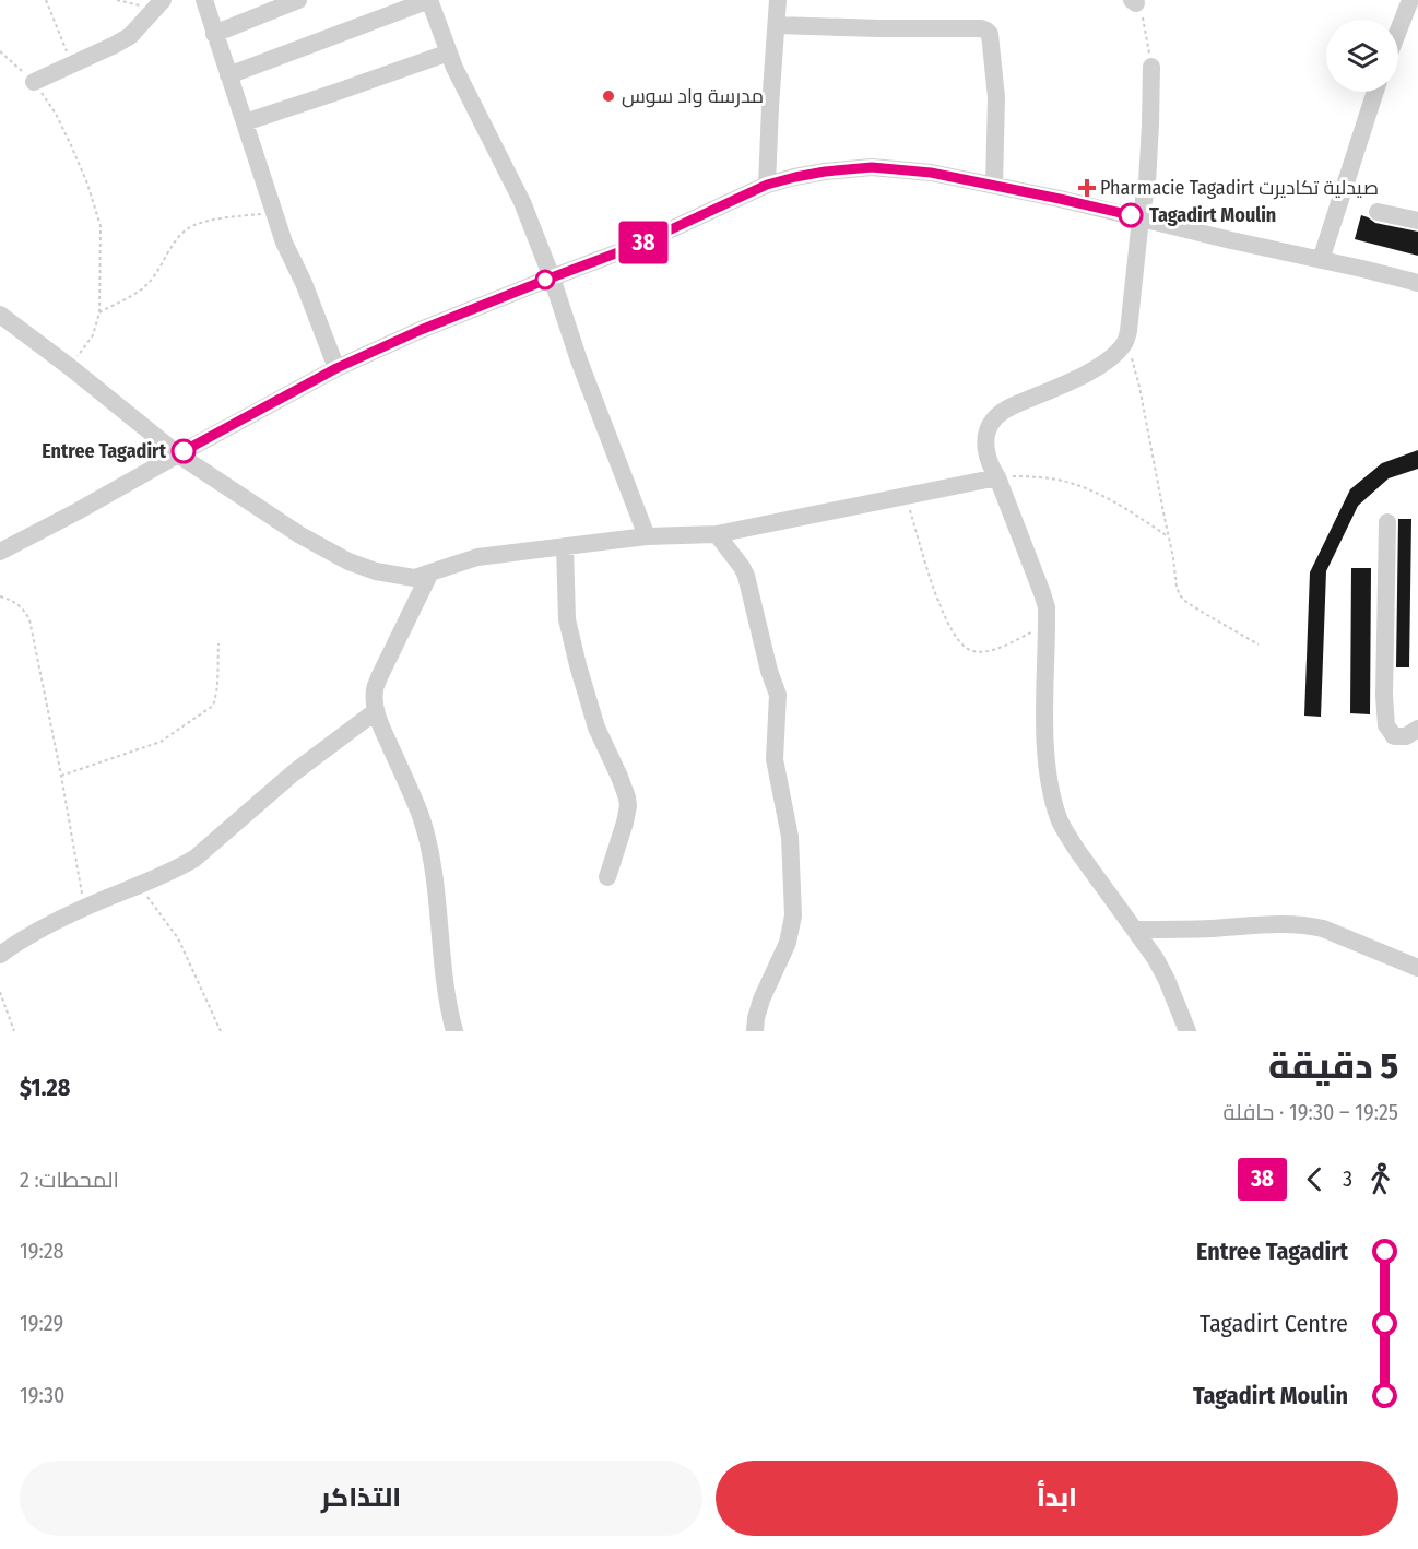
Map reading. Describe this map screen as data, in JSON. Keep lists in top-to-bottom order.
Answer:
{
  "places": {
    "other": ["مدرسة واد سوس", "Tagadirt Moulin", "Entree Tagadirt"],
    "health": ["Pharmacie Tagadirt صيدلية تكاديرت"]
  },
  "lines": ["bus line 38"],
  "page": {
    "on_map": "38",
    "heading": ["5 دقيقة", "19:25 – 19:30 · حافلة", "$1.28"],
    "legs": ["3", "38", "المحطات: 2"],
    "list": [
      {
        "name": "Entree Tagadirt",
        "value": "19:28"
      },
      {
        "name": "Tagadirt Centre",
        "value": "19:29"
      },
      {
        "name": "Tagadirt Moulin",
        "value": "19:30"
      }
    ],
    "buttons": ["ابدأ", "التذاكر"]
  }
}
